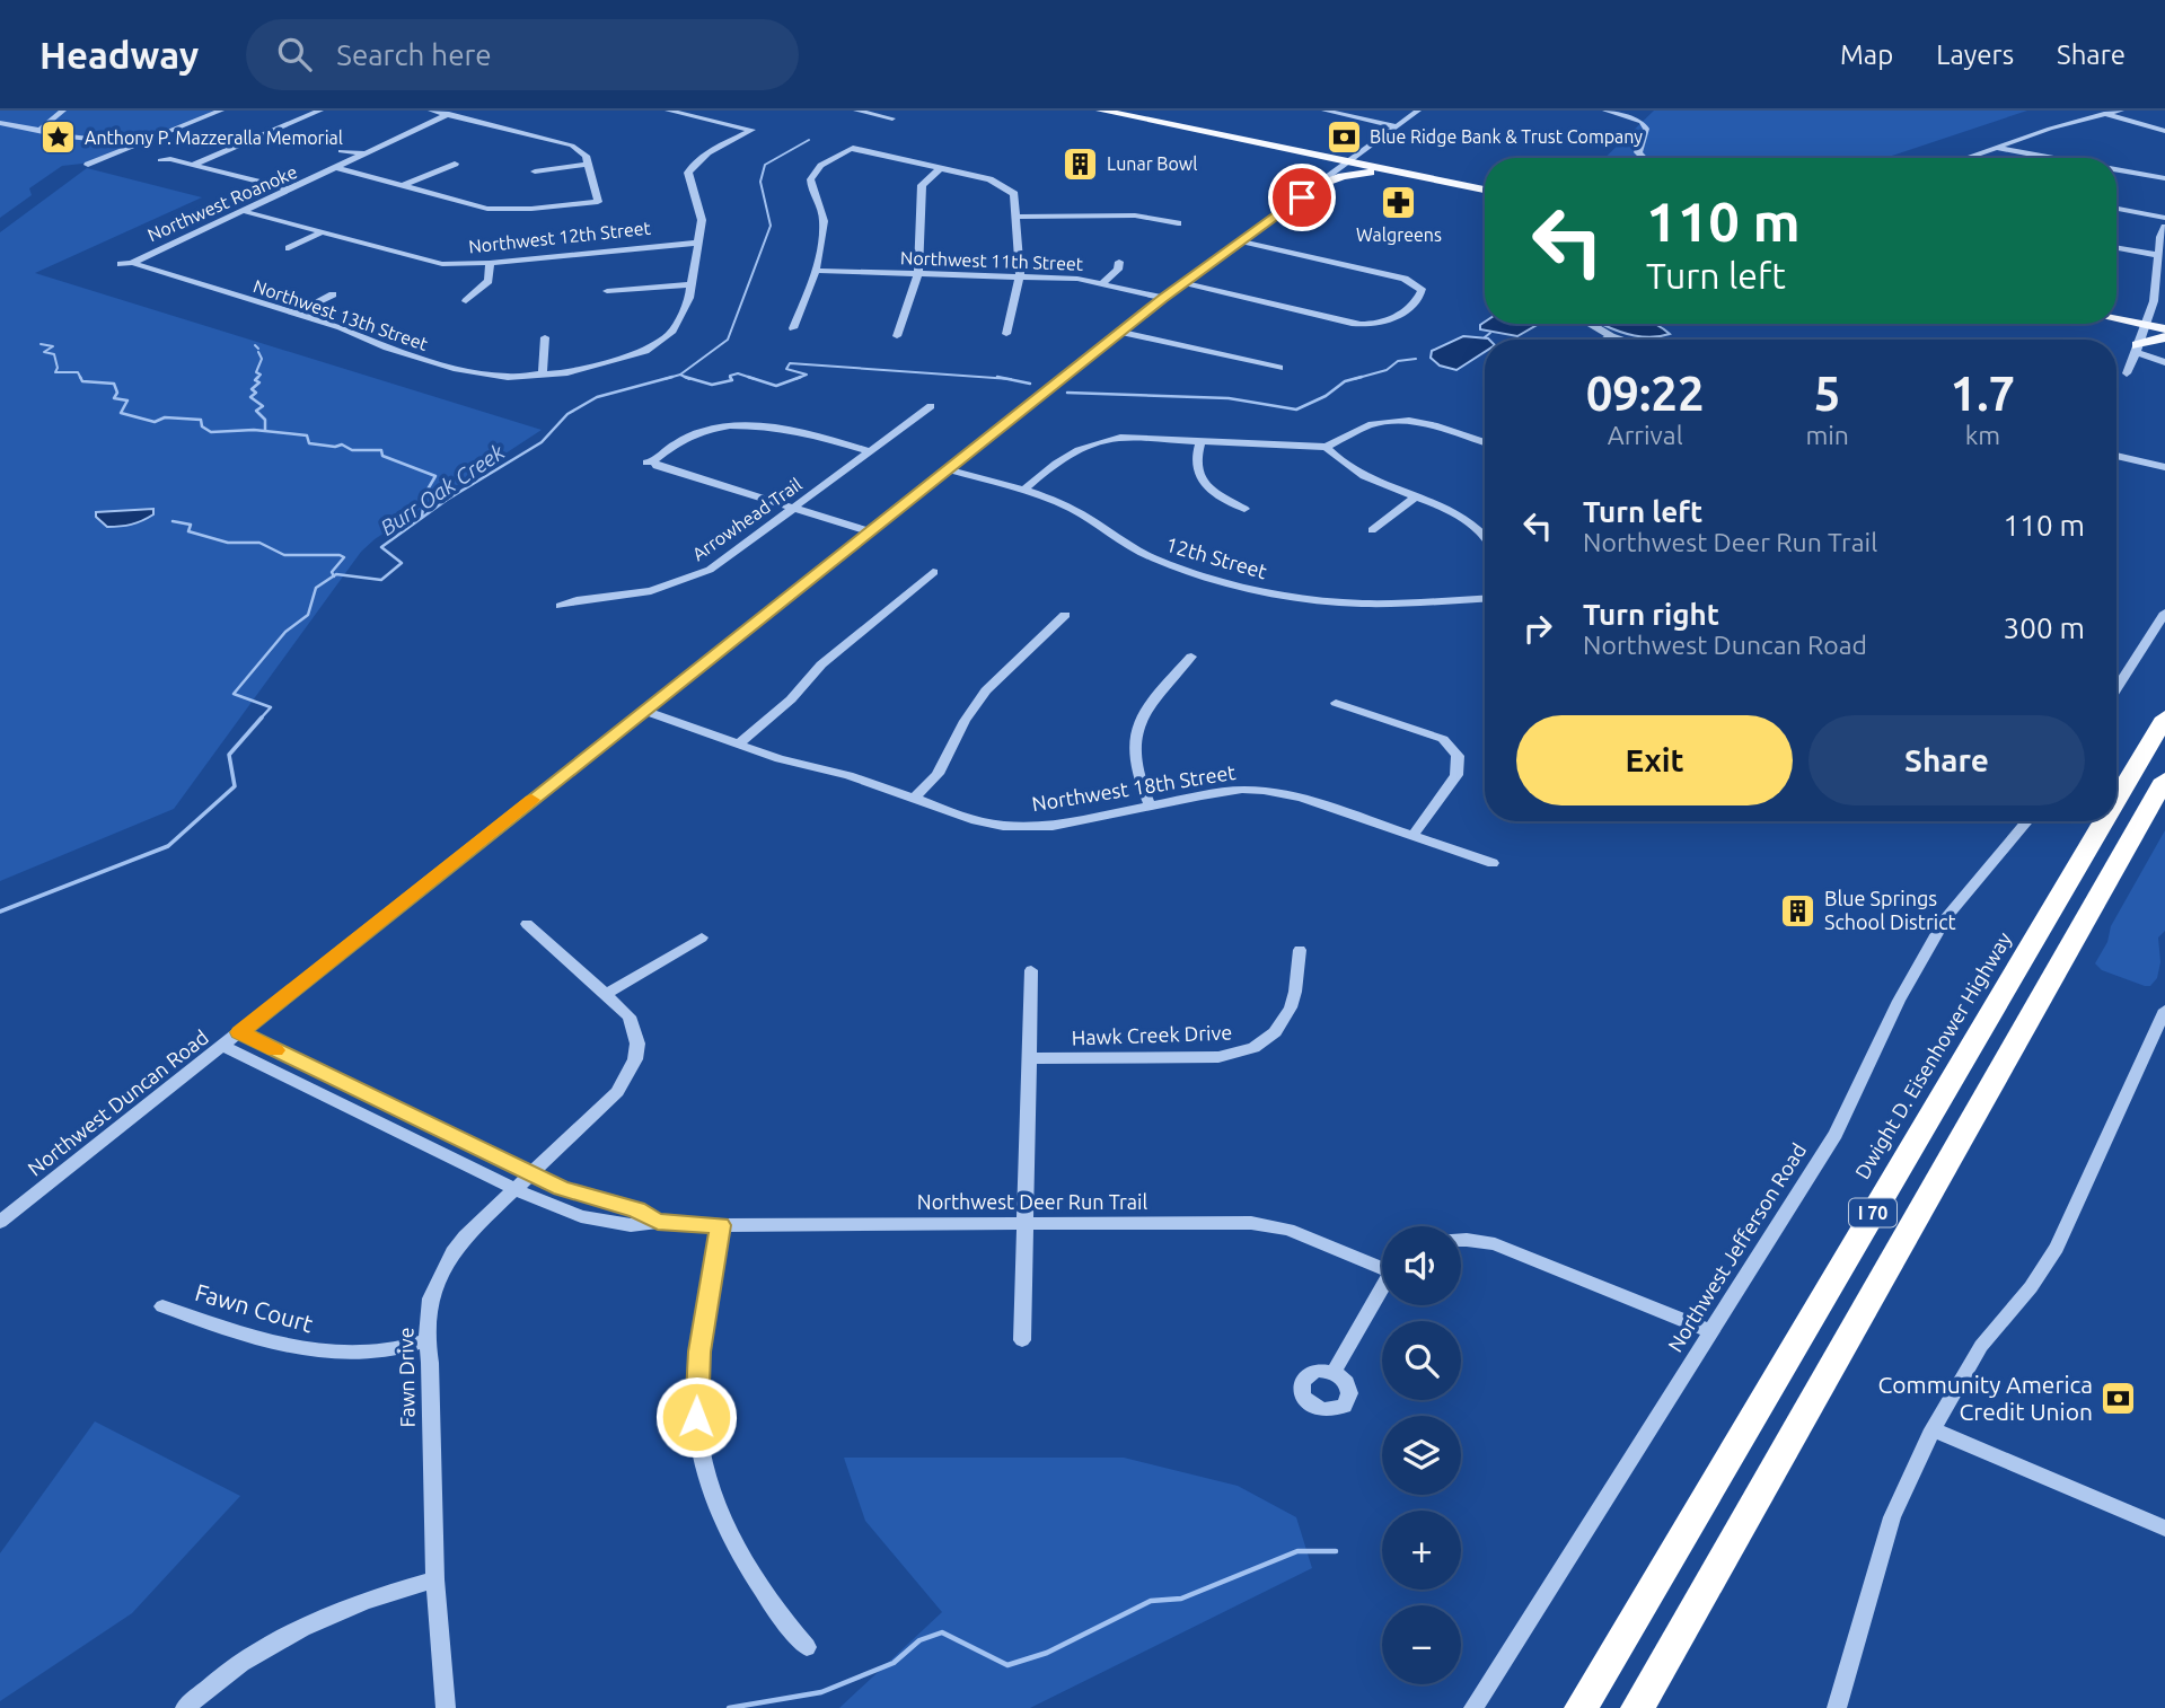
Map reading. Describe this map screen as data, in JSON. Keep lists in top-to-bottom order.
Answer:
{
  "streets": {
    "highway": ["Dwight D. Eisenhower Highway", "I 70"],
    "street": [
      "Northwest Roanoke",
      "Northwest 12th Street",
      "Northwest 11th Street",
      "Northwest 13th Street",
      "Arrowhead Trail",
      "12th Street",
      "Northwest 18th Street",
      "Hawk Creek Drive",
      "Northwest Duncan Road",
      "Northwest Deer Run Trail",
      "Northwest Jefferson Road",
      "Fawn Court",
      "Fawn Drive"
    ]
  },
  "crossings": [
    ["Northwest Roanoke", "Northwest 12th Street"],
    ["Northwest Roanoke", "Northwest 13th Street"],
    ["Northwest 12th Street", "Northwest 13th Street"],
    ["Northwest 11th Street", "Northwest Duncan Road"],
    ["12th Street", "Northwest Duncan Road"],
    ["Northwest 18th Street", "Northwest Duncan Road"],
    ["Northwest Duncan Road", "Northwest Deer Run Trail"],
    ["Northwest Deer Run Trail", "Fawn Drive"],
    ["Fawn Court", "Fawn Drive"]
  ],
  "water": ["Burr Oak Creek"],
  "places": {
    "bank": ["Blue Ridge Bank & Trust Company", "Community America Credit Union"],
    "place": ["Anthony P. Mazzeralla Memorial"],
    "building": ["Lunar Bowl", "Blue Springs School District"],
    "pharmacy": ["Walgreens"]
  },
  "page": {
    "header": "Headway",
    "search": "Search here",
    "nav": ["Map", "Layers", "Share"],
    "turn": ["110 m", "Turn left"],
    "eta": [
      "09:22",
      "Arrival",
      "5",
      "min",
      "1.7",
      "km"
    ],
    "list": [
      {
        "name": "Turn left",
        "note": "Northwest Deer Run Trail",
        "value": "110 m"
      },
      {
        "name": "Turn right",
        "note": "Northwest Duncan Road",
        "value": "300 m"
      }
    ],
    "buttons": ["Exit", "Share"],
    "map_buttons": ["+", "−"]
  }
}
